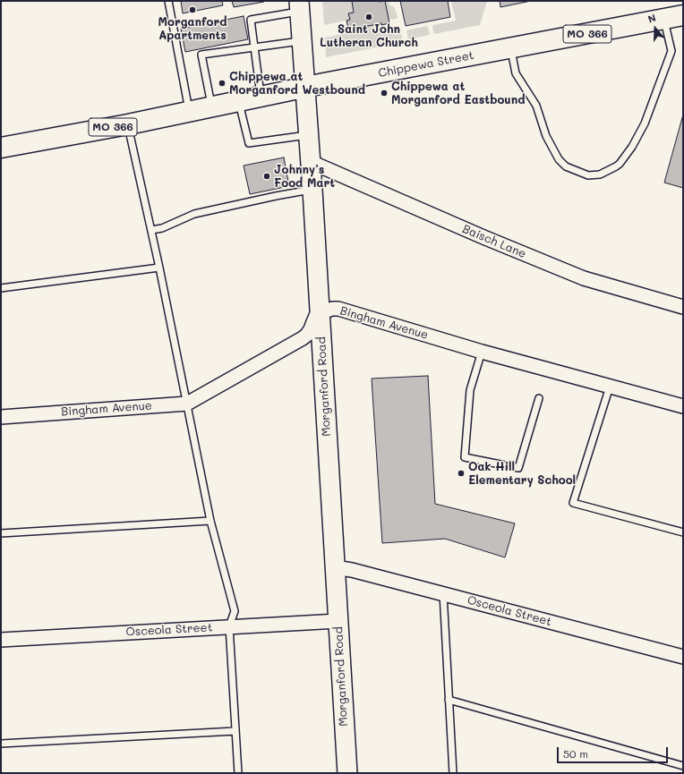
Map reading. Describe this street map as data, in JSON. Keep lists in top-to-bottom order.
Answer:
{
  "streets": {
    "main road": ["MO 366", "Chippewa Street"],
    "street": [
      "Baisch Lane",
      "Bingham Avenue",
      "Morganford Road",
      "Osceola Street"
    ]
  },
  "crossings": [
    ["Chippewa Street", "Morganford Road"],
    ["Baisch Lane", "Morganford Road"],
    ["Bingham Avenue", "Morganford Road"],
    ["Morganford Road", "Osceola Street"]
  ],
  "places": [
    "Morganford Apartments",
    "Saint John Lutheran Church",
    "Chippewa at Morganford Westbound",
    "Chippewa at Morganford Eastbound",
    "Johnny’s Food Mart",
    "Oak Hill Elementary School"
  ],
  "scale_bar": "50 m",
  "north": "top"
}
